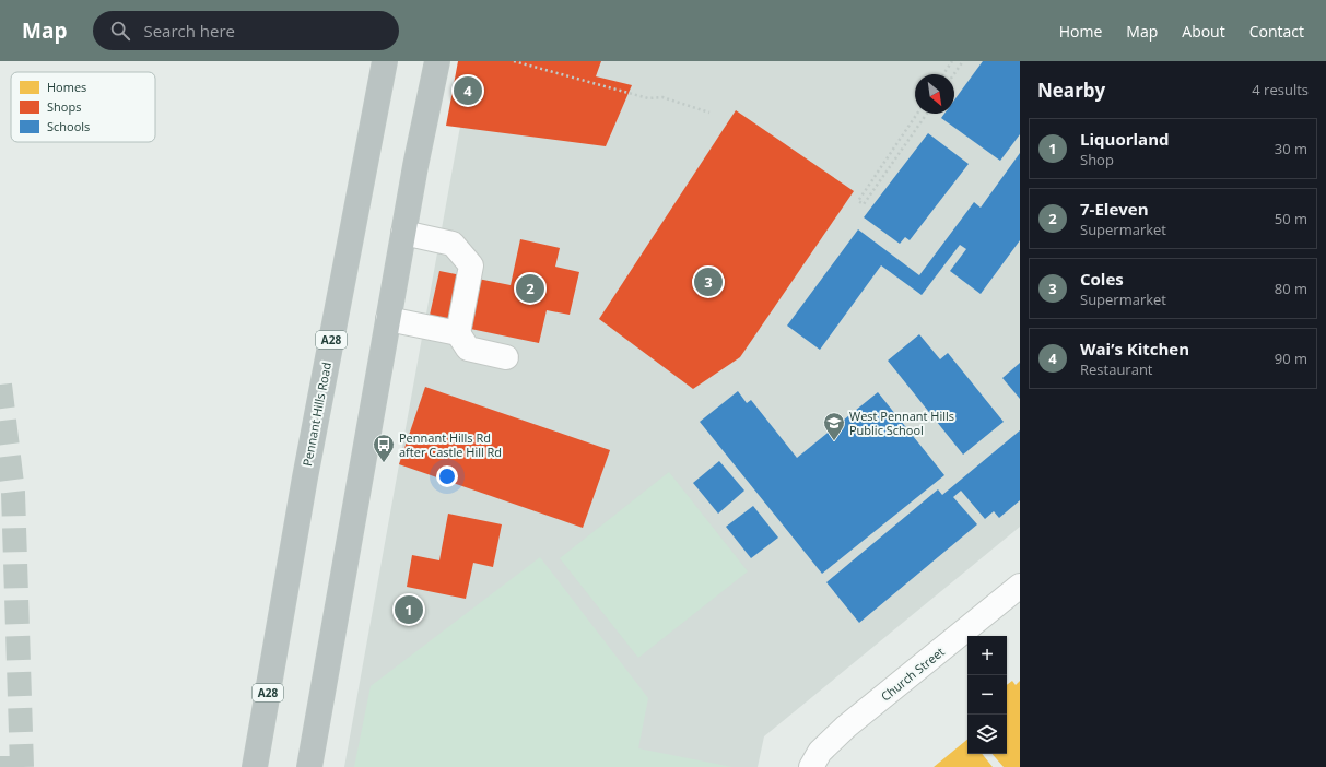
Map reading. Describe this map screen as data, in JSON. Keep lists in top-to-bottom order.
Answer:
{
  "streets": {
    "highway": ["A28", "Pennant Hills Road"],
    "street": ["Church Street"]
  },
  "places": {
    "school or university": ["West Pennant Hills Public School"],
    "bus stop": ["Pennant Hills Rd after Castle Hill Rd"]
  },
  "legend": ["Homes", "Shops", "Schools"],
  "north": "bottom right",
  "page": {
    "header": "Map",
    "search": "Search here",
    "nav": [
      "Home",
      "Map",
      "About",
      "Contact"
    ],
    "heading": ["Nearby", "4 results"],
    "pins": [
      "4",
      "3",
      "2",
      "1"
    ],
    "list": [
      {
        "mark": "1",
        "name": "Liquorland",
        "note": "Shop",
        "value": "30 m"
      },
      {
        "mark": "2",
        "name": "7-Eleven",
        "note": "Supermarket",
        "value": "50 m"
      },
      {
        "mark": "3",
        "name": "Coles",
        "note": "Supermarket",
        "value": "80 m"
      },
      {
        "mark": "4",
        "name": "Wai’s Kitchen",
        "note": "Restaurant",
        "value": "90 m"
      }
    ],
    "map_buttons": ["+", "−"]
  }
}
